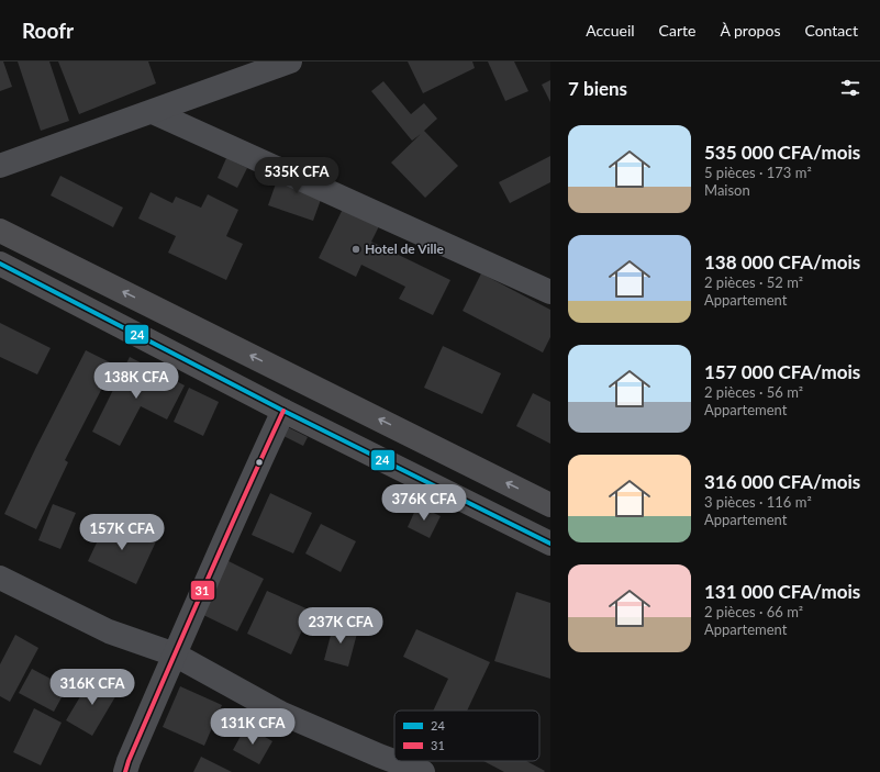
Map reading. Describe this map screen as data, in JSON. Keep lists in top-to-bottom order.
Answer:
{
  "places": ["Hotel de Ville"],
  "lines": ["transit line 24", "transit line 31"],
  "legend": ["24", "31"],
  "page": {
    "header": "Roofr",
    "nav": [
      "Accueil",
      "Carte",
      "À propos",
      "Contact"
    ],
    "heading": "7 biens",
    "list": [
      {
        "name": "535 000 CFA/mois",
        "note": "5 pièces · 173 m² · Maison"
      },
      {
        "name": "138 000 CFA/mois",
        "note": "2 pièces · 52 m² · Appartement"
      },
      {
        "name": "157 000 CFA/mois",
        "note": "2 pièces · 56 m² · Appartement"
      },
      {
        "name": "316 000 CFA/mois",
        "note": "3 pièces · 116 m² · Appartement"
      },
      {
        "name": "131 000 CFA/mois",
        "note": "2 pièces · 66 m² · Appartement"
      }
    ],
    "price": [
      "535K CFA",
      "138K CFA",
      "376K CFA",
      "157K CFA",
      "237K CFA",
      "316K CFA",
      "131K CFA"
    ]
  }
}
